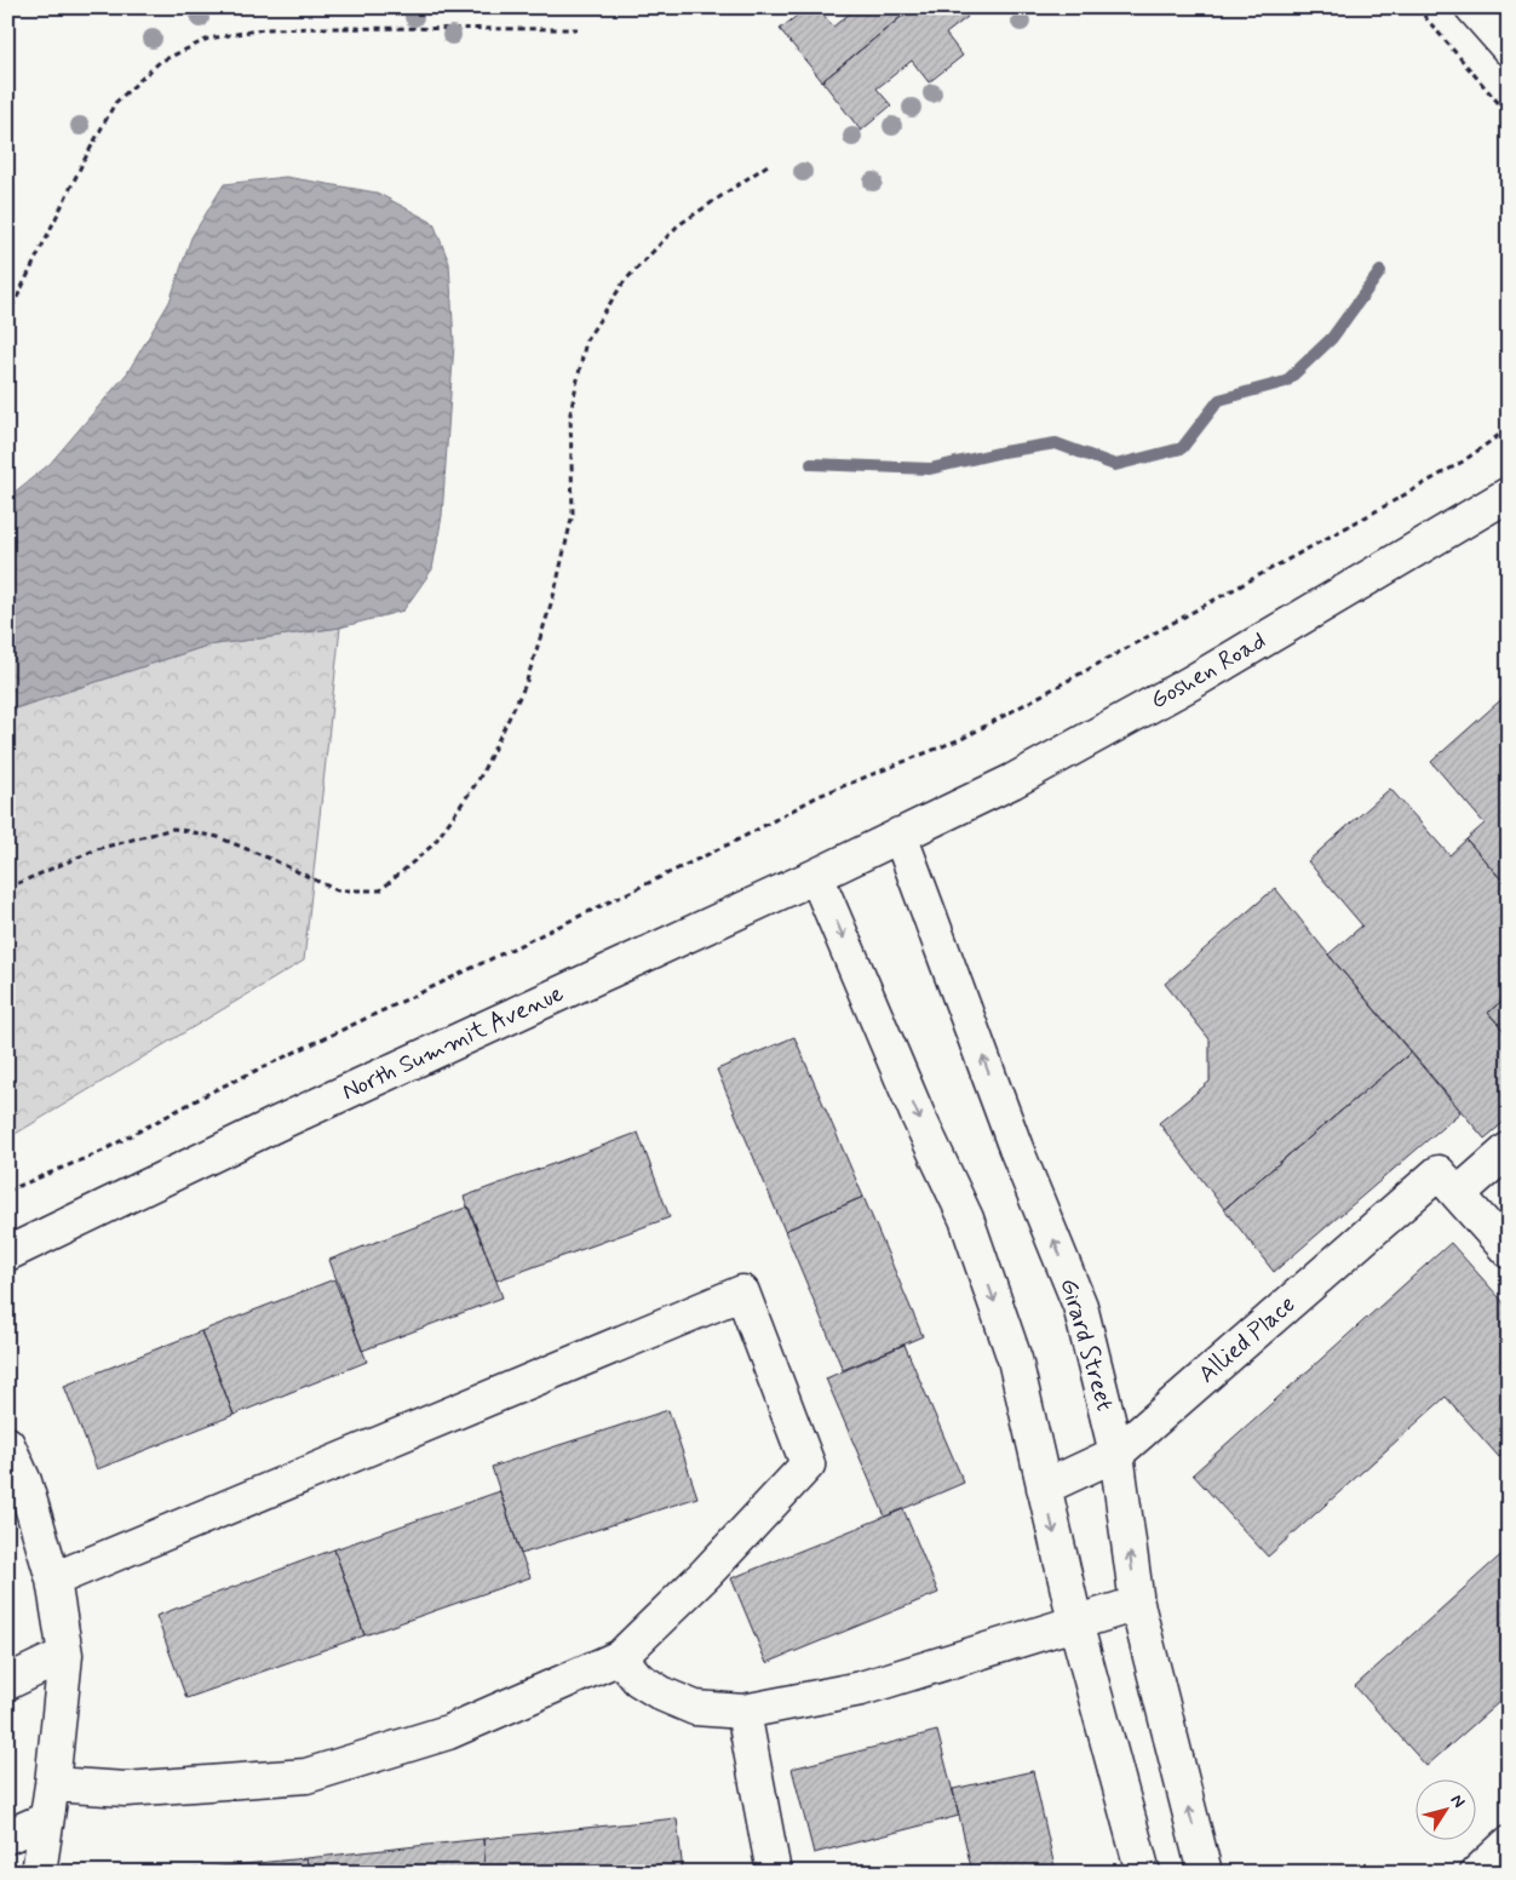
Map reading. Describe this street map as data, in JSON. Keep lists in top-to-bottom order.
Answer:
{
  "streets": {
    "street": [
      "Goshen Road",
      "North Summit Avenue",
      "Allied Place",
      "Girard Street"
    ]
  },
  "crossings": [
    ["Goshen Road", "North Summit Avenue"],
    ["Goshen Road", "Girard Street"],
    ["North Summit Avenue", "Girard Street"],
    ["Allied Place", "Girard Street"]
  ],
  "north": "top right"
}
